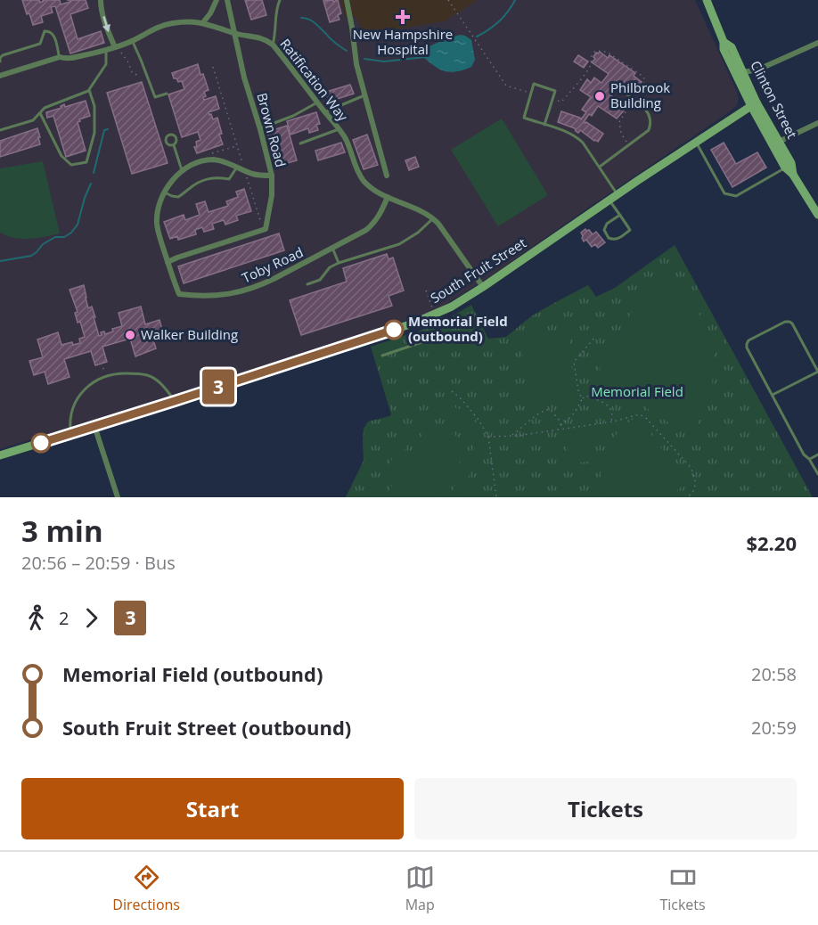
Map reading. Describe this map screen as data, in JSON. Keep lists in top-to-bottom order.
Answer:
{
  "streets": {
    "street": [
      "Ratification Way",
      "Clinton Street",
      "Brown Road",
      "Toby Road",
      "South Fruit Street"
    ]
  },
  "crossings": [
    ["Ratification Way", "Brown Road"],
    ["Ratification Way", "Toby Road"],
    ["Ratification Way", "South Fruit Street"],
    ["Clinton Street", "South Fruit Street"],
    ["Brown Road", "Toby Road"]
  ],
  "parks": ["Memorial Field"],
  "places": {
    "health": ["New Hampshire Hospital"],
    "other": ["Philbrook Building", "Memorial Field (outbound)", "Walker Building"]
  },
  "lines": ["bus line 3"],
  "page": {
    "on_map": "3",
    "heading": ["3 min", "20:56 – 20:59 · Bus", "$2.20"],
    "legs": ["2", "3"],
    "list": [
      {
        "name": "Memorial Field (outbound)",
        "value": "20:58"
      },
      {
        "name": "South Fruit Street (outbound)",
        "value": "20:59"
      }
    ],
    "buttons": ["Start", "Tickets"],
    "tabs": ["Directions", "Map", "Tickets"]
  }
}
